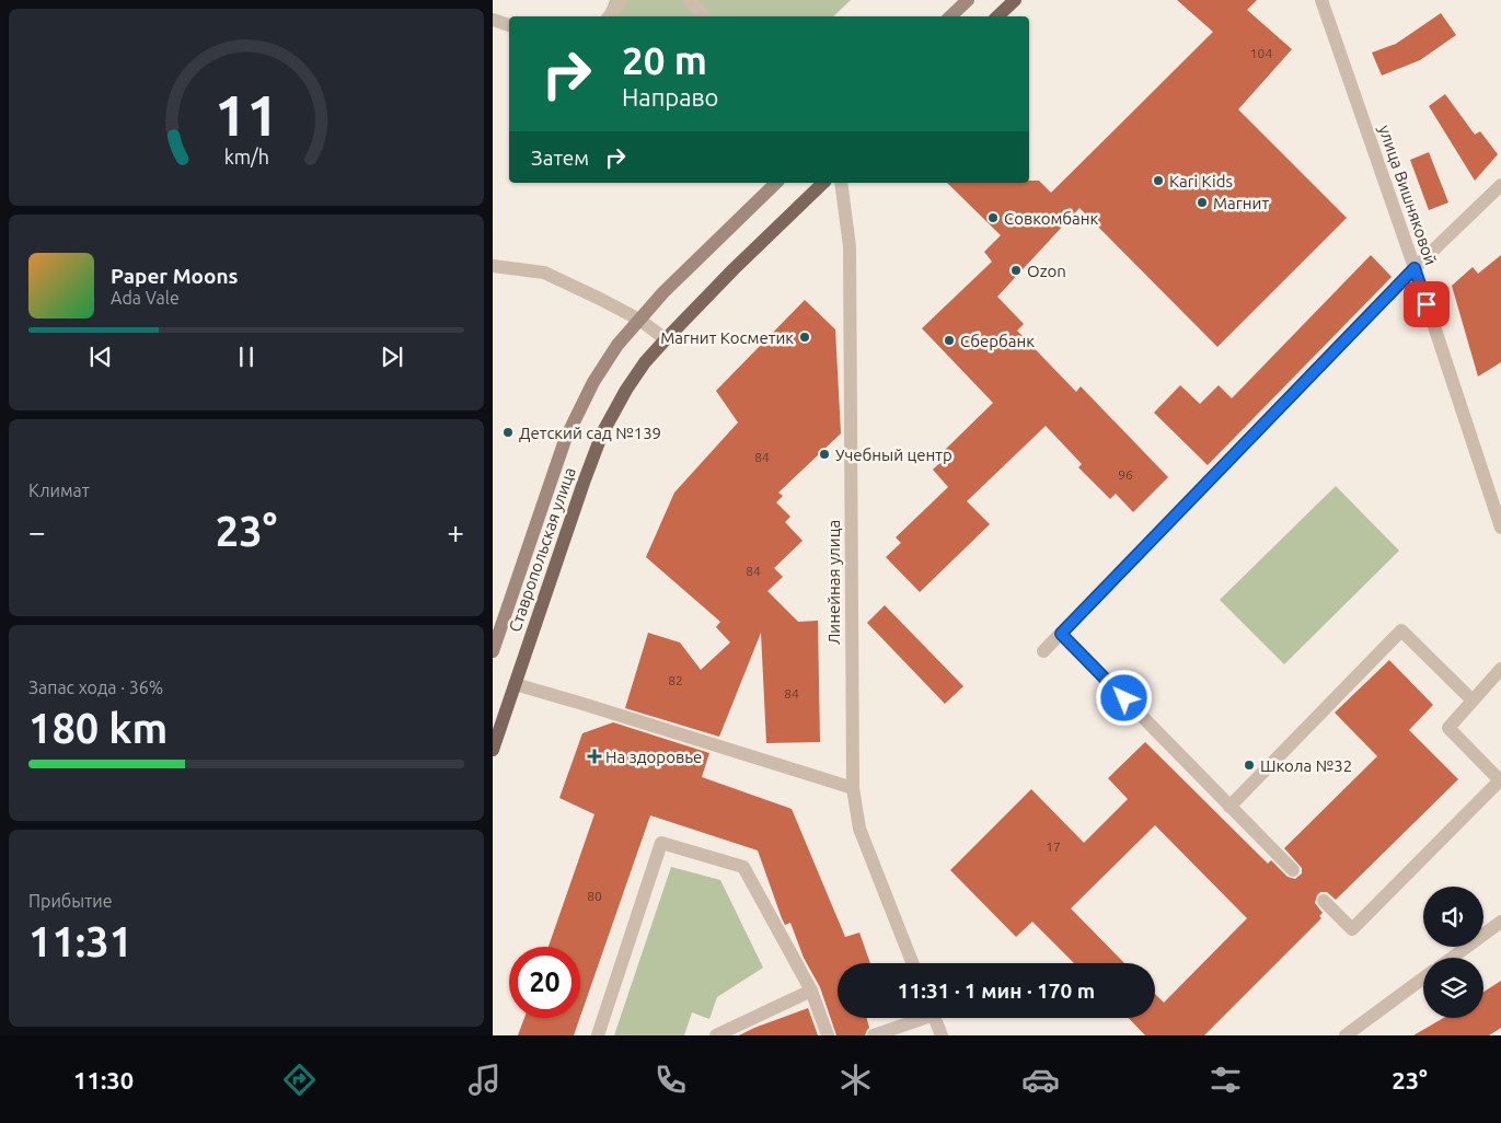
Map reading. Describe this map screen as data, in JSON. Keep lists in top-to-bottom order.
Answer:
{
  "streets": {
    "main road": ["Ставропольская улица"],
    "street": ["улица Вишняковой", "Линейная улица"]
  },
  "places": {
    "other": [
      "Kari Kids",
      "Магнит",
      "Совкомбанк",
      "Ozon",
      "Магнит Косметик",
      "Сбербанк",
      "Детский сад №139",
      "Учебный центр",
      "Школа №32"
    ],
    "health": ["На здоровье"]
  },
  "house_numbers": [
    "104",
    "84",
    "96",
    "84",
    "82",
    "84",
    "17",
    "80"
  ],
  "page": {
    "turn": ["20 m", "Направо"],
    "then": "Затем",
    "song": ["Paper Moons", "Ada Vale"],
    "tile": [
      "Климат",
      ["Запас хода · 36%", "180 km"],
      ["Прибытие", "11:31"]
    ],
    "heat": ["−", "23°", "+"],
    "limit": "20",
    "trip": "11:31 · 1 мин · 170 m",
    "tabs": ["11:30", "23°"],
    "gauge": ["11", "km/h"]
  }
}
